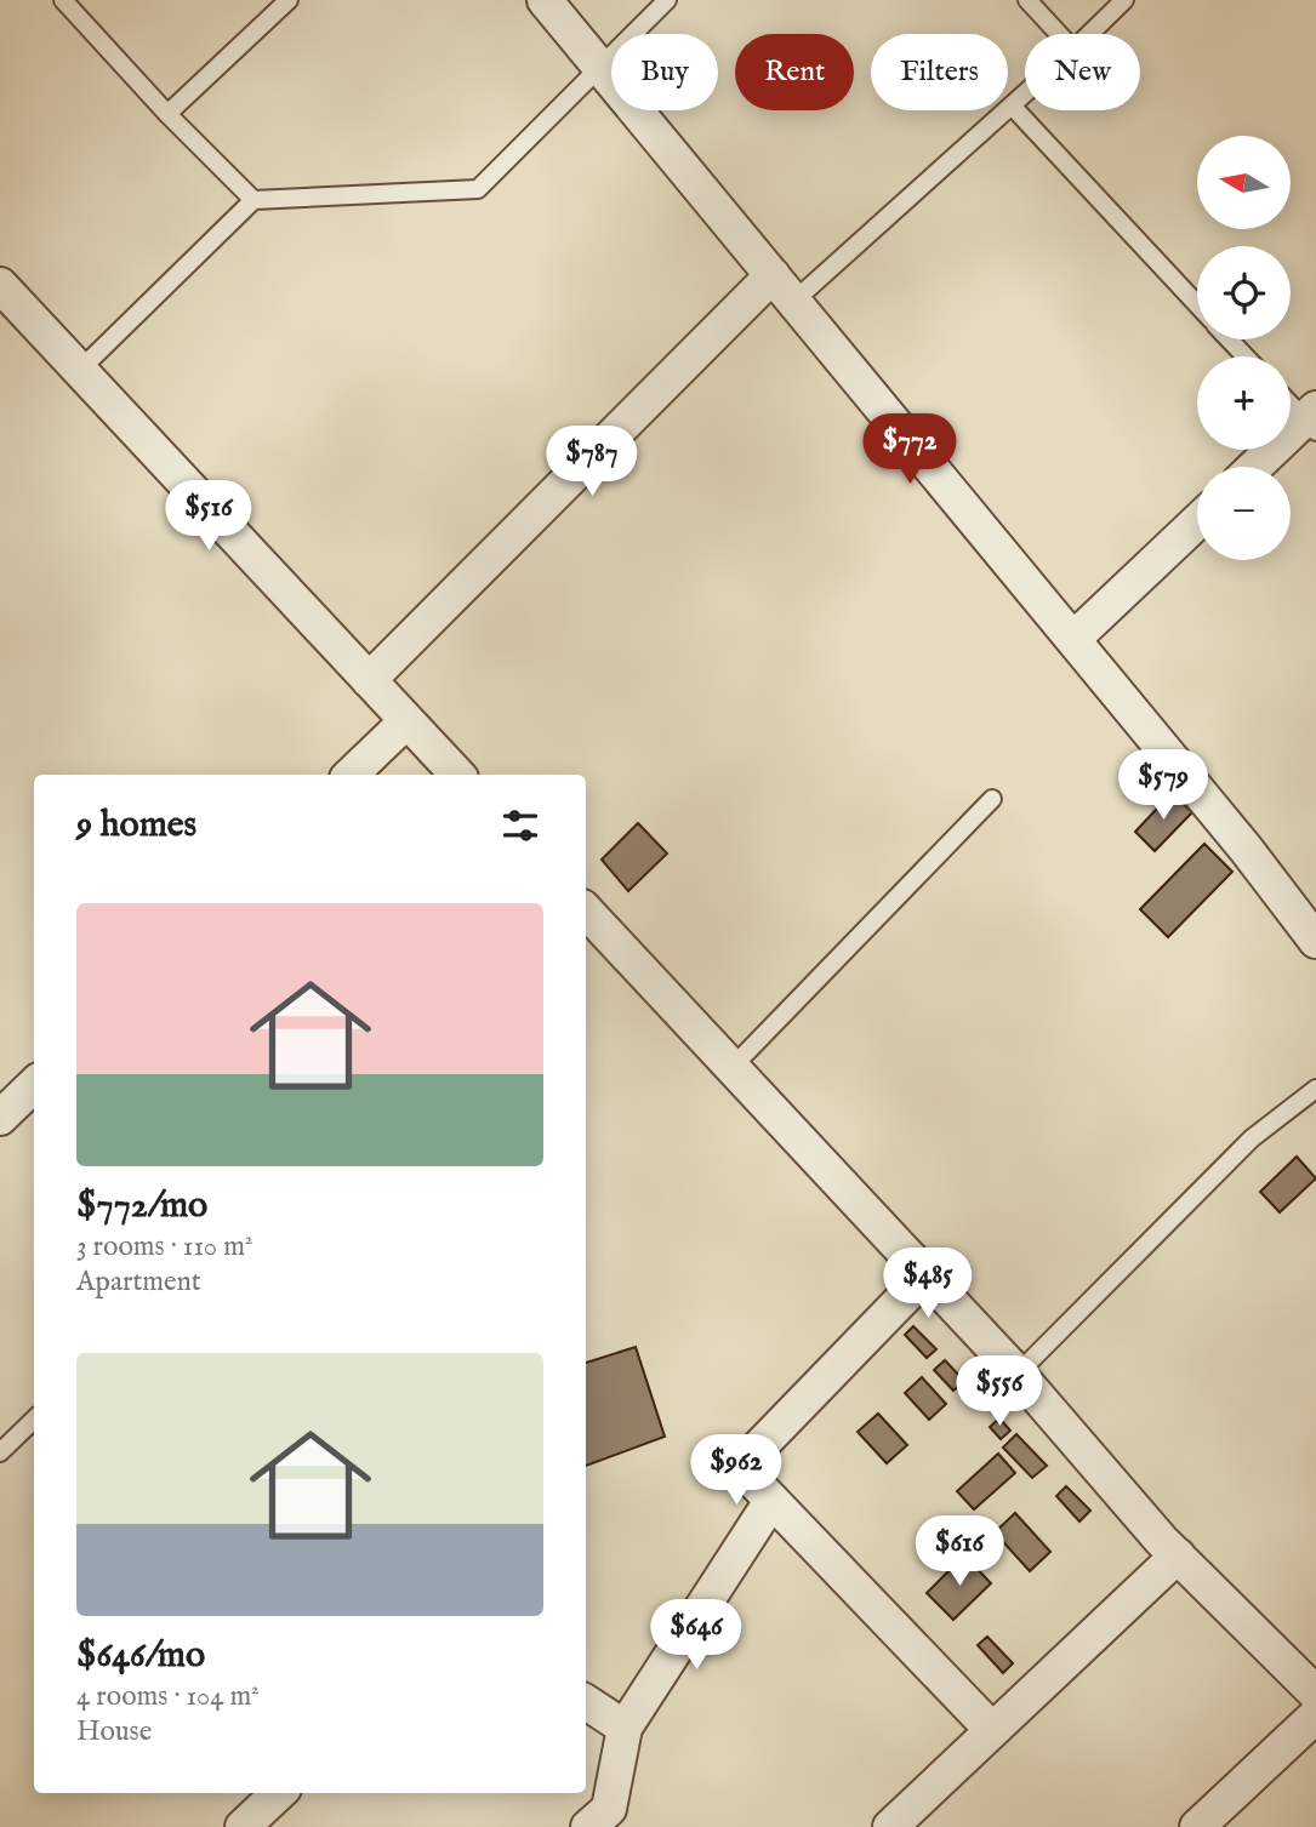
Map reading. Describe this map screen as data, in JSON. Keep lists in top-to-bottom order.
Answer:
{
  "north": "left",
  "page": {
    "chip": [
      "Buy",
      "Rent",
      "Filters",
      "New"
    ],
    "map_buttons": ["+", "−"],
    "price": [
      "$772",
      "$787",
      "$516",
      "$579",
      "$485",
      "$556",
      "$962",
      "$616",
      "$646"
    ],
    "heading": "9 homes",
    "list": [
      {
        "name": "$772/mo",
        "note": "3 rooms · 110 m² · Apartment"
      },
      {
        "name": "$646/mo",
        "note": "4 rooms · 104 m² · House"
      }
    ]
  }
}
